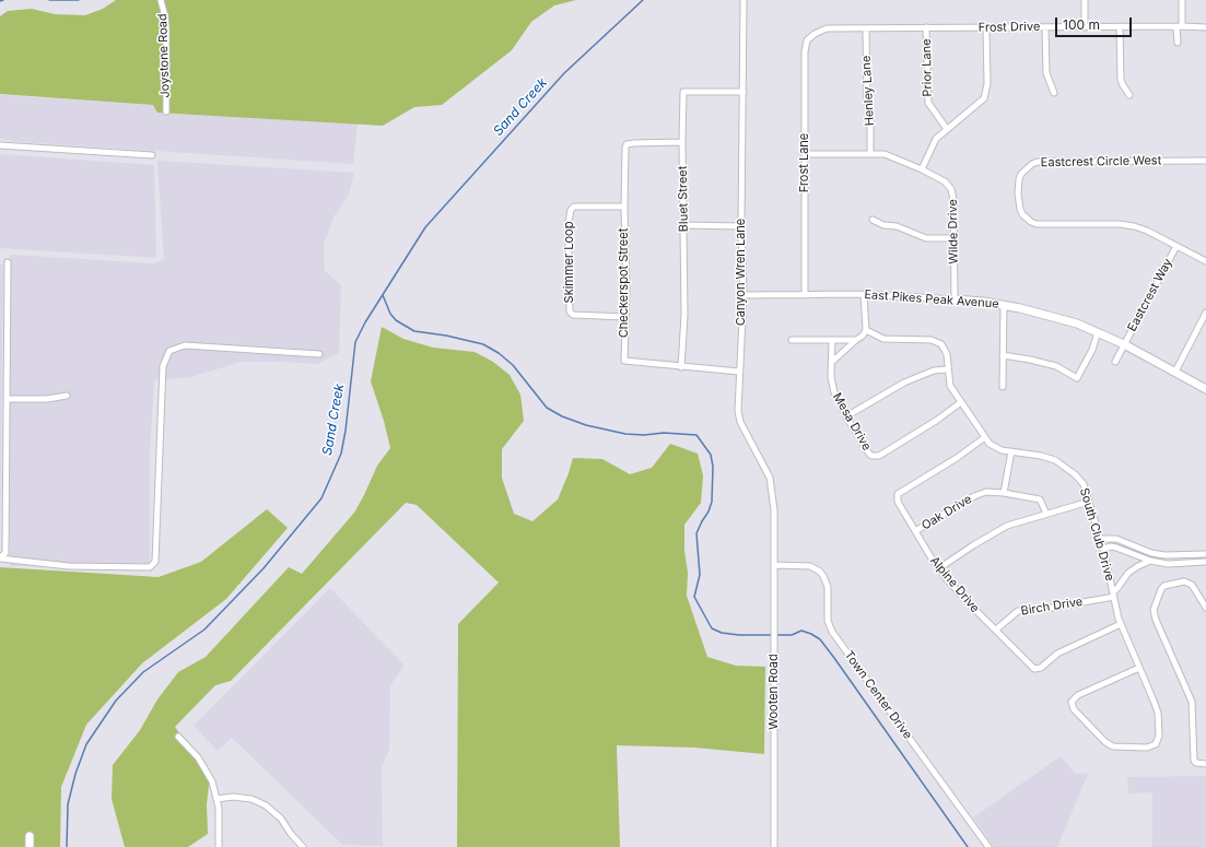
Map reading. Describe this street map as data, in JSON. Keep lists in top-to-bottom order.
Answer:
{
  "streets": {
    "street": [
      "Frost Drive",
      "Joystone Road",
      "Prior Lane",
      "Henley Lane",
      "Eastcrest Circle West",
      "Frost Lane",
      "Bluet Street",
      "Wilde Drive",
      "Skimmer Loop",
      "Canyon Wren Lane",
      "Checkerspot Street",
      "Eastcrest Way",
      "East Pikes Peak Avenue",
      "Mesa Drive",
      "Oak Drive",
      "South Club Drive",
      "Alpine Drive",
      "Birch Drive",
      "Wooten Road",
      "Town Center Drive"
    ]
  },
  "crossings": [
    ["Frost Drive", "Prior Lane"],
    ["Frost Drive", "Henley Lane"],
    ["Frost Drive", "Frost Lane"],
    ["Henley Lane", "Wilde Drive"],
    ["Eastcrest Circle West", "Eastcrest Way"],
    ["Frost Lane", "Wilde Drive"],
    ["Frost Lane", "East Pikes Peak Avenue"],
    ["Bluet Street", "Canyon Wren Lane"],
    ["Bluet Street", "Checkerspot Street"],
    ["Wilde Drive", "East Pikes Peak Avenue"],
    ["Skimmer Loop", "Checkerspot Street"],
    ["Canyon Wren Lane", "Checkerspot Street"],
    ["Canyon Wren Lane", "East Pikes Peak Avenue"],
    ["Canyon Wren Lane", "Wooten Road"],
    ["Eastcrest Way", "East Pikes Peak Avenue"],
    ["Mesa Drive", "South Club Drive"],
    ["Oak Drive", "Alpine Drive"],
    ["South Club Drive", "Alpine Drive"],
    ["South Club Drive", "Birch Drive"],
    ["Alpine Drive", "Birch Drive"],
    ["Wooten Road", "Town Center Drive"]
  ],
  "water": ["Sand Creek"],
  "scale_bar": "100 m"
}
